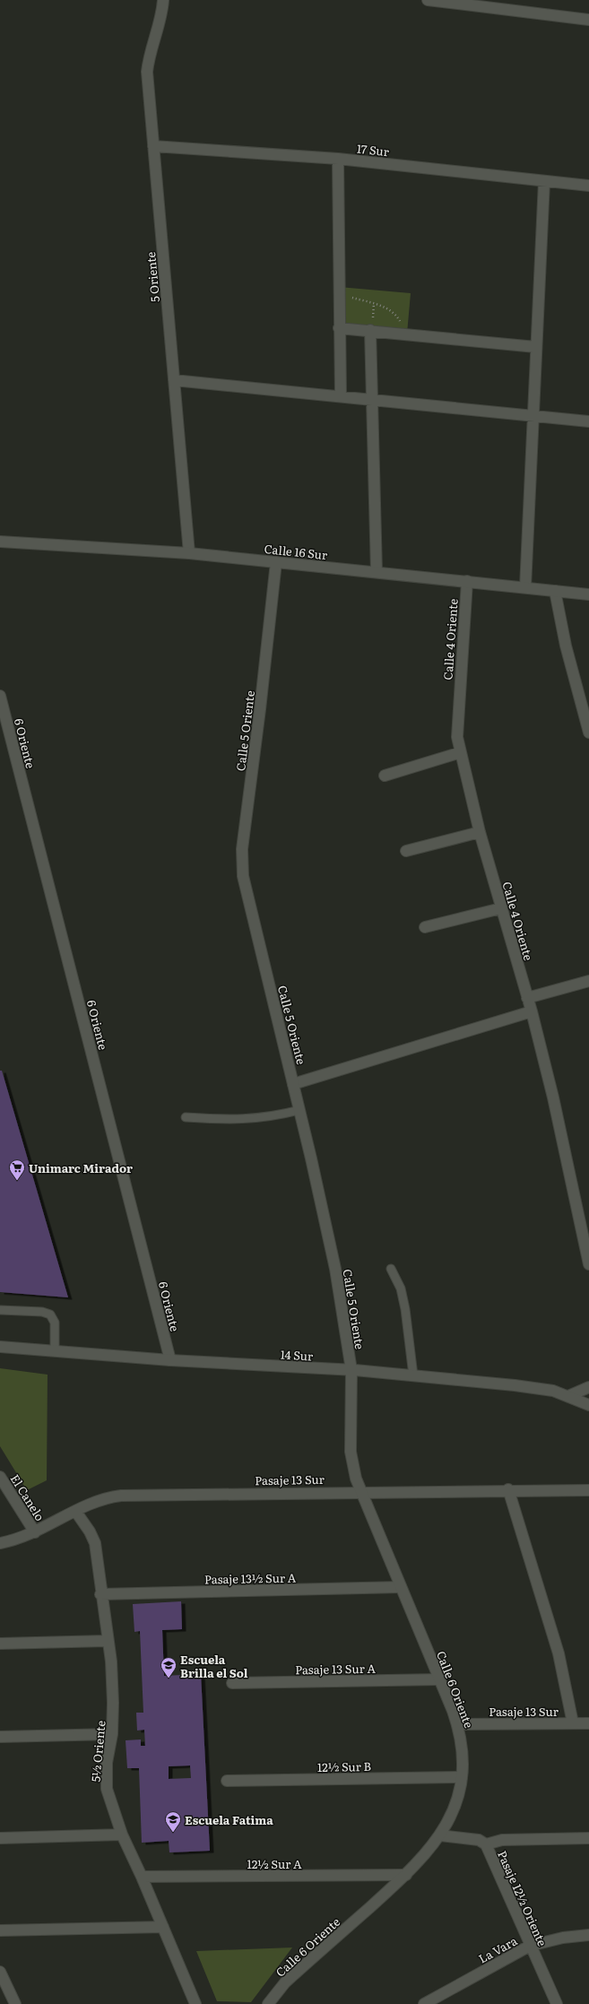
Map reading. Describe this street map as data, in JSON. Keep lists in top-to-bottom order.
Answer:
{
  "streets": {
    "street": [
      "17 Sur",
      "5 Oriente",
      "Calle 16 Sur",
      "Calle 4 Oriente",
      "Calle 5 Oriente",
      "6 Oriente",
      "14 Sur",
      "Pasaje 13 Sur",
      "El Canelo",
      "Pasaje 13½ Sur A",
      "Pasaje 13 Sur A",
      "Calle 6 Oriente",
      "5½ Oriente",
      "12½ Sur B",
      "12½ Sur A",
      "Pasaje 12½ Oriente",
      "La Vara"
    ]
  },
  "crossings": [
    ["17 Sur", "5 Oriente"],
    ["5 Oriente", "Calle 16 Sur"],
    ["Calle 16 Sur", "Calle 4 Oriente"],
    ["Calle 16 Sur", "Calle 5 Oriente"],
    ["Calle 5 Oriente", "14 Sur"],
    ["Calle 5 Oriente", "Pasaje 13 Sur"],
    ["Calle 5 Oriente", "Calle 6 Oriente"],
    ["6 Oriente", "14 Sur"],
    ["Pasaje 13 Sur", "El Canelo"],
    ["Pasaje 13 Sur", "Calle 6 Oriente"],
    ["Pasaje 13 Sur", "5½ Oriente"],
    ["Pasaje 13½ Sur A", "Calle 6 Oriente"],
    ["Pasaje 13½ Sur A", "5½ Oriente"],
    ["Pasaje 13 Sur A", "Calle 6 Oriente"],
    ["Calle 6 Oriente", "12½ Sur B"],
    ["Calle 6 Oriente", "12½ Sur A"],
    ["Calle 6 Oriente", "Pasaje 12½ Oriente"],
    ["5½ Oriente", "12½ Sur A"],
    ["Pasaje 12½ Oriente", "La Vara"]
  ],
  "places": {
    "supermarket": ["Unimarc Mirador"],
    "school or university": ["Escuela Brilla el Sol", "Escuela Fatima"]
  }
}
